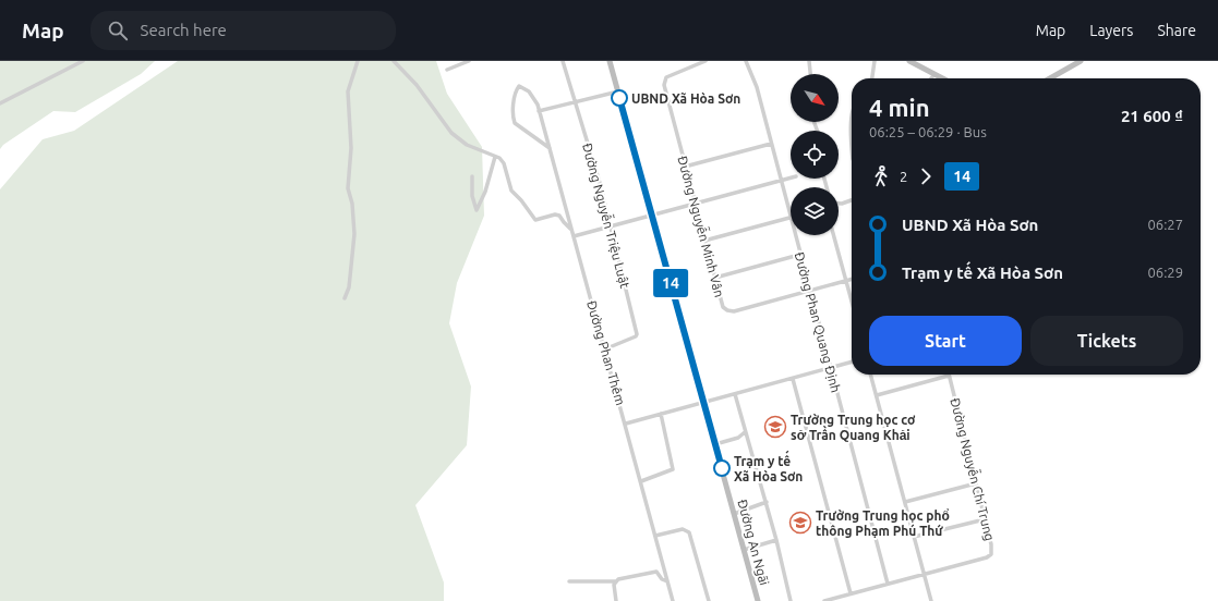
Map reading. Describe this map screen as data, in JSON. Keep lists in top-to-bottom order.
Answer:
{
  "streets": {
    "main road": ["Đường An Ngãi"],
    "street": [
      "Đường Nguyễn Triệu Luật",
      "Đường Nguyễn Minh Vân",
      "Đường Phan Quang Định",
      "Đường Phan Thêm",
      "Đường Nguyễn Chí Trung"
    ]
  },
  "crossings": [
    ["Đường Nguyễn Triệu Luật", "Đường Phan Thêm"],
    ["Đường Nguyễn Minh Vân", "Đường Phan Quang Định"],
    ["Đường Phan Quang Định", "Đường Nguyễn Chí Trung"]
  ],
  "places": {
    "other": ["UBND Xã Hòa Sơn", "Trạm y tế Xã Hòa Sơn"],
    "school or university": ["Trường Trung học cơ sở Trần Quang Khải", "Trường Trung học phổ thông Phạm Phú Thứ"]
  },
  "lines": ["bus line 14"],
  "north": "bottom right",
  "page": {
    "header": "Map",
    "search": "Search here",
    "nav": ["Map", "Layers", "Share"],
    "on_map": "14",
    "heading": ["4 min", "06:25 – 06:29 · Bus", "21 600 ₫"],
    "legs": ["2", "14"],
    "list": [
      {
        "name": "UBND Xã Hòa Sơn",
        "value": "06:27"
      },
      {
        "name": "Trạm y tế Xã Hòa Sơn",
        "value": "06:29"
      }
    ],
    "buttons": ["Start", "Tickets"]
  }
}
